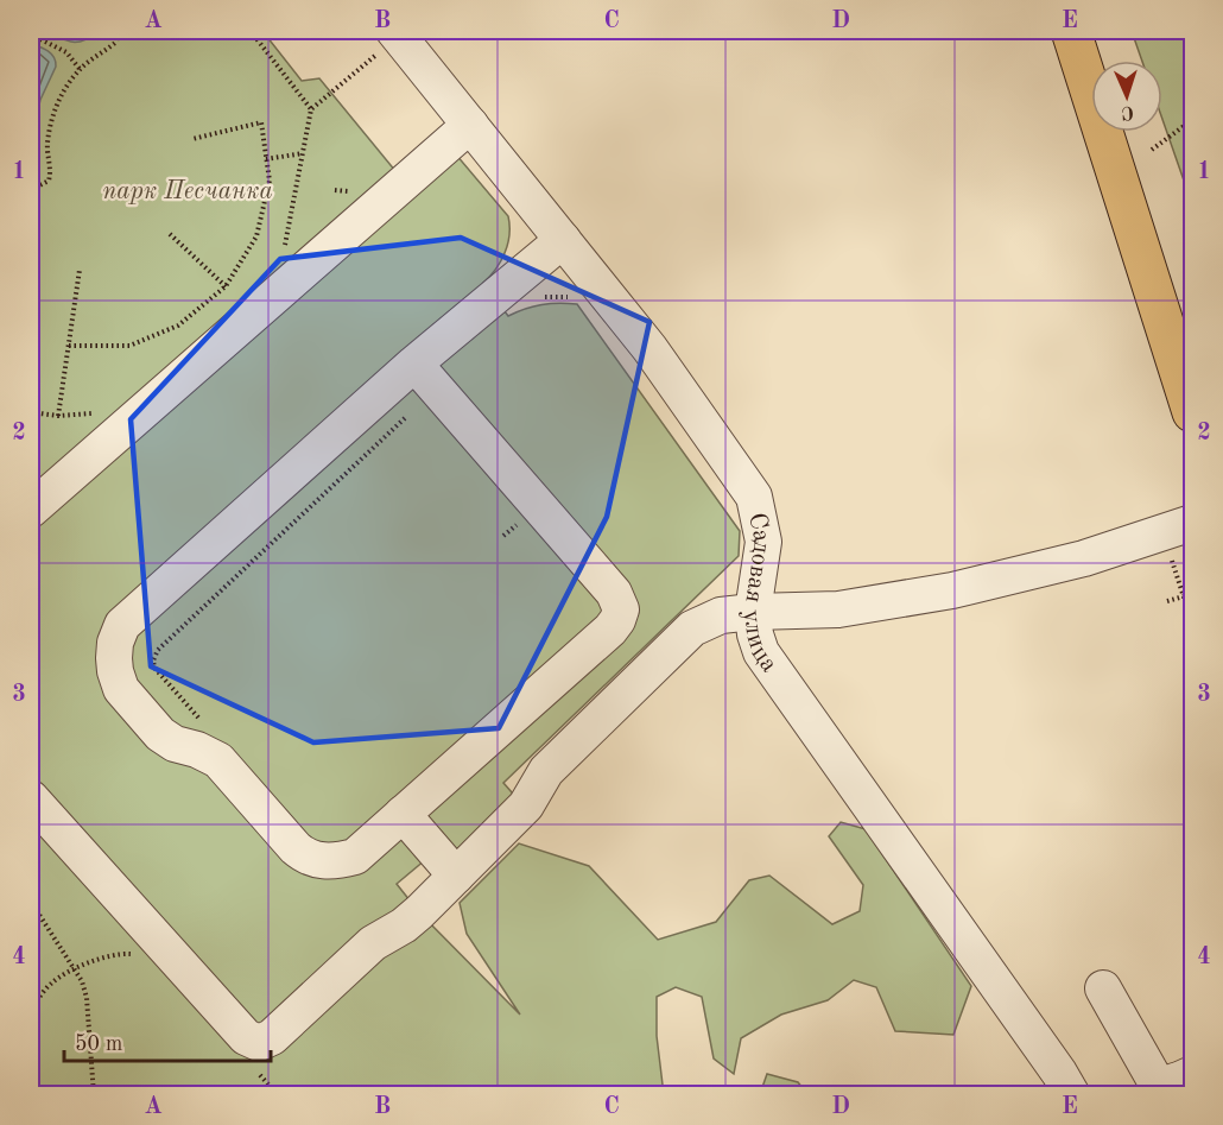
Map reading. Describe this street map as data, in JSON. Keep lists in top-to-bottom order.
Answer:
{
  "streets": {
    "street": ["Садовая улица"]
  },
  "parks": ["парк Песчанка"],
  "scale_bar": "50 m",
  "north": "bottom",
  "grid": {
    "columns": [
      "A",
      "B",
      "C",
      "D",
      "E"
    ],
    "rows": [
      "1",
      "2",
      "3",
      "4"
    ]
  }
}
